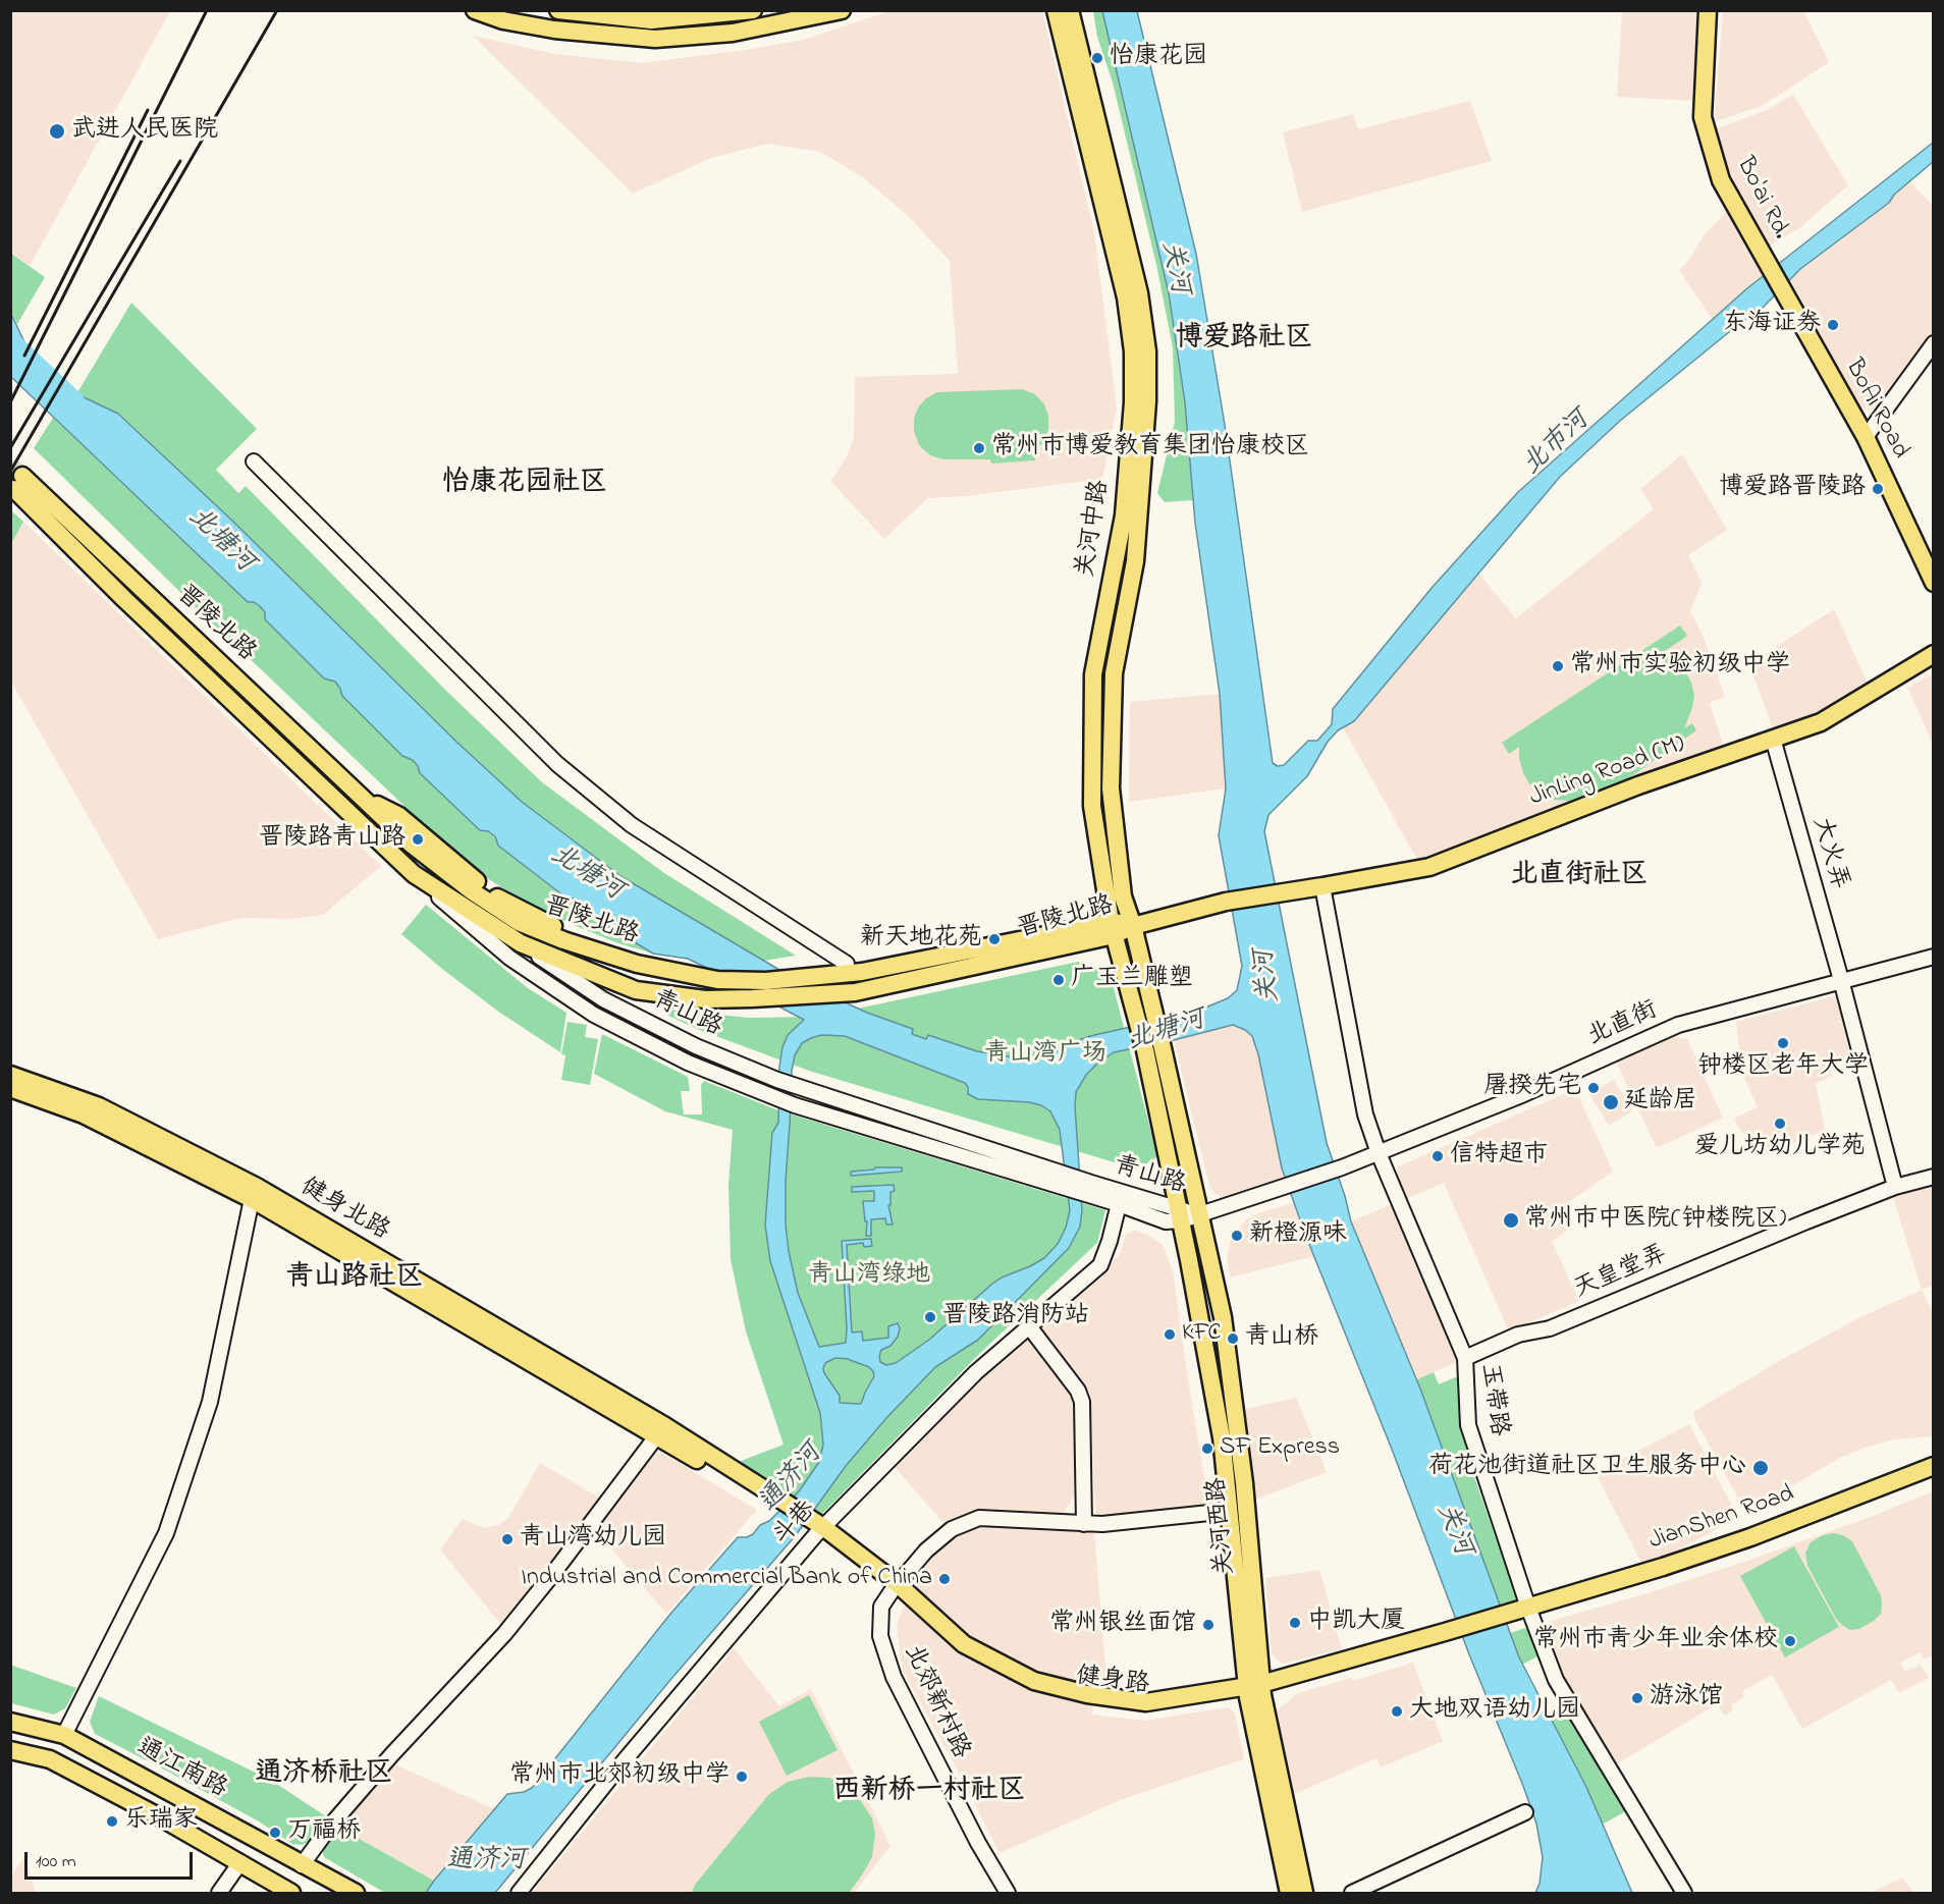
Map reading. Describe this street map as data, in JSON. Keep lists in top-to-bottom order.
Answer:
{
  "streets": {
    "main road": [
      "Bo'ai Rd.",
      "BoAi Road",
      "关河中路",
      "晋陵北路",
      "JinLing Road (M)",
      "健身北路",
      "JianShen Road",
      "关河西路",
      "健身路",
      "通江南路"
    ],
    "street": [
      "大火弄",
      "青山路",
      "北直街",
      "天皇堂弄",
      "玉带路",
      "斗巷",
      "北郊新村路"
    ]
  },
  "crossings": [
    ["Bo'ai Rd.", "BoAi Road"],
    ["关河中路", "晋陵北路"],
    ["关河中路", "JinLing Road (M)"],
    ["关河中路", "关河西路"],
    ["晋陵北路", "JinLing Road (M)"],
    ["晋陵北路", "青山路"],
    ["JinLing Road (M)", "大火弄"],
    ["JinLing Road (M)", "玉带路"],
    ["大火弄", "北直街"],
    ["青山路", "北直街"],
    ["青山路", "斗巷"],
    ["青山路", "关河西路"],
    ["北直街", "玉带路"],
    ["北直街", "关河西路"],
    ["健身北路", "健身路"],
    ["天皇堂弄", "玉带路"],
    ["玉带路", "JianShen Road"],
    ["玉带路", "健身路"],
    ["JianShen Road", "健身路"],
    ["斗巷", "健身路"],
    ["关河西路", "健身路"],
    ["关河西路", "北郊新村路"],
    ["健身路", "北郊新村路"]
  ],
  "districts": [
    "博爱路社区",
    "怡康花园社区",
    "北直街社区",
    "青山路社区",
    "通济桥社区",
    "西新桥一村社区"
  ],
  "water": [
    "关河",
    "北市河",
    "北塘河",
    "通济河"
  ],
  "parks": ["青山湾广场", "青山湾绿地"],
  "places": [
    "怡康花园",
    "武进人民医院",
    "东海证券",
    "常州市博爱教育集团怡康校区",
    "博爱路晋陵路",
    "常州市实验初级中学",
    "晋陵路青山路",
    "新天地花苑",
    "广玉兰雕塑",
    "钟楼区老年大学",
    "屠揆先宅",
    "延龄居",
    "爱儿坊幼儿学苑",
    "信特超市",
    "常州市中医院(钟楼院区)",
    "新橙源味",
    "晋陵路消防站",
    "KFC",
    "青山桥",
    "SF Express",
    "荷花池街道社区卫生服务中心",
    "青山湾幼儿园",
    "Industrial and Commercial Bank of China",
    "中凯大厦",
    "常州银丝面馆",
    "常州市青少年业余体校",
    "游泳馆",
    "大地双语幼儿园",
    "常州市北郊初级中学",
    "乐瑞家",
    "万福桥"
  ],
  "scale_bar": "100 m"
}
